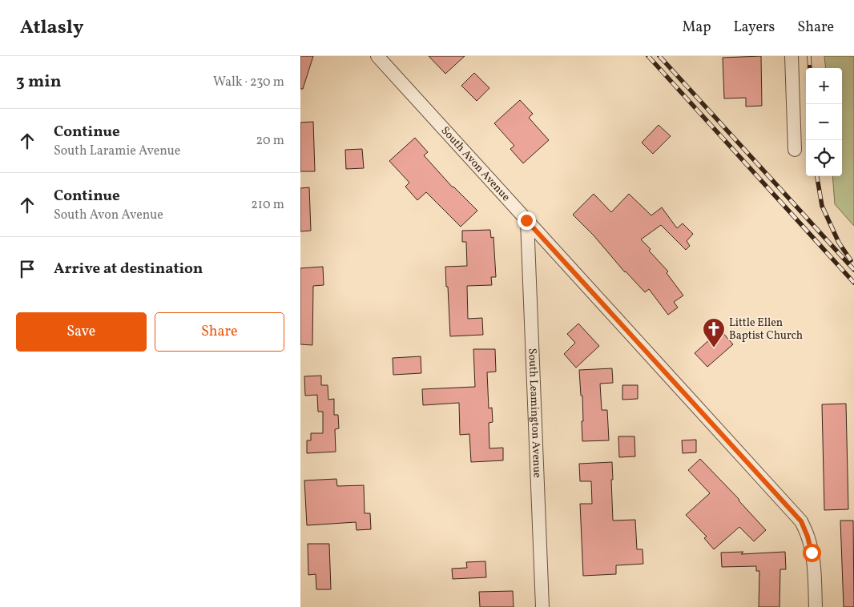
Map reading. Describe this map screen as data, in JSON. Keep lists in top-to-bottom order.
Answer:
{
  "streets": {
    "street": ["South Avon Avenue", "South Leamington Avenue"]
  },
  "crossings": [
    ["South Avon Avenue", "South Leamington Avenue"]
  ],
  "places": {
    "church": ["Little Ellen Baptist Church"]
  },
  "page": {
    "header": "Atlasly",
    "nav": ["Map", "Layers", "Share"],
    "heading": ["3 min", "Walk · 230 m"],
    "map_buttons": ["+", "−"],
    "list": [
      ["Continue", "South Laramie Avenue", "20 m"],
      ["Continue", "South Avon Avenue", "210 m"],
      "Arrive at destination"
    ],
    "buttons": ["Save", "Share"]
  }
}
